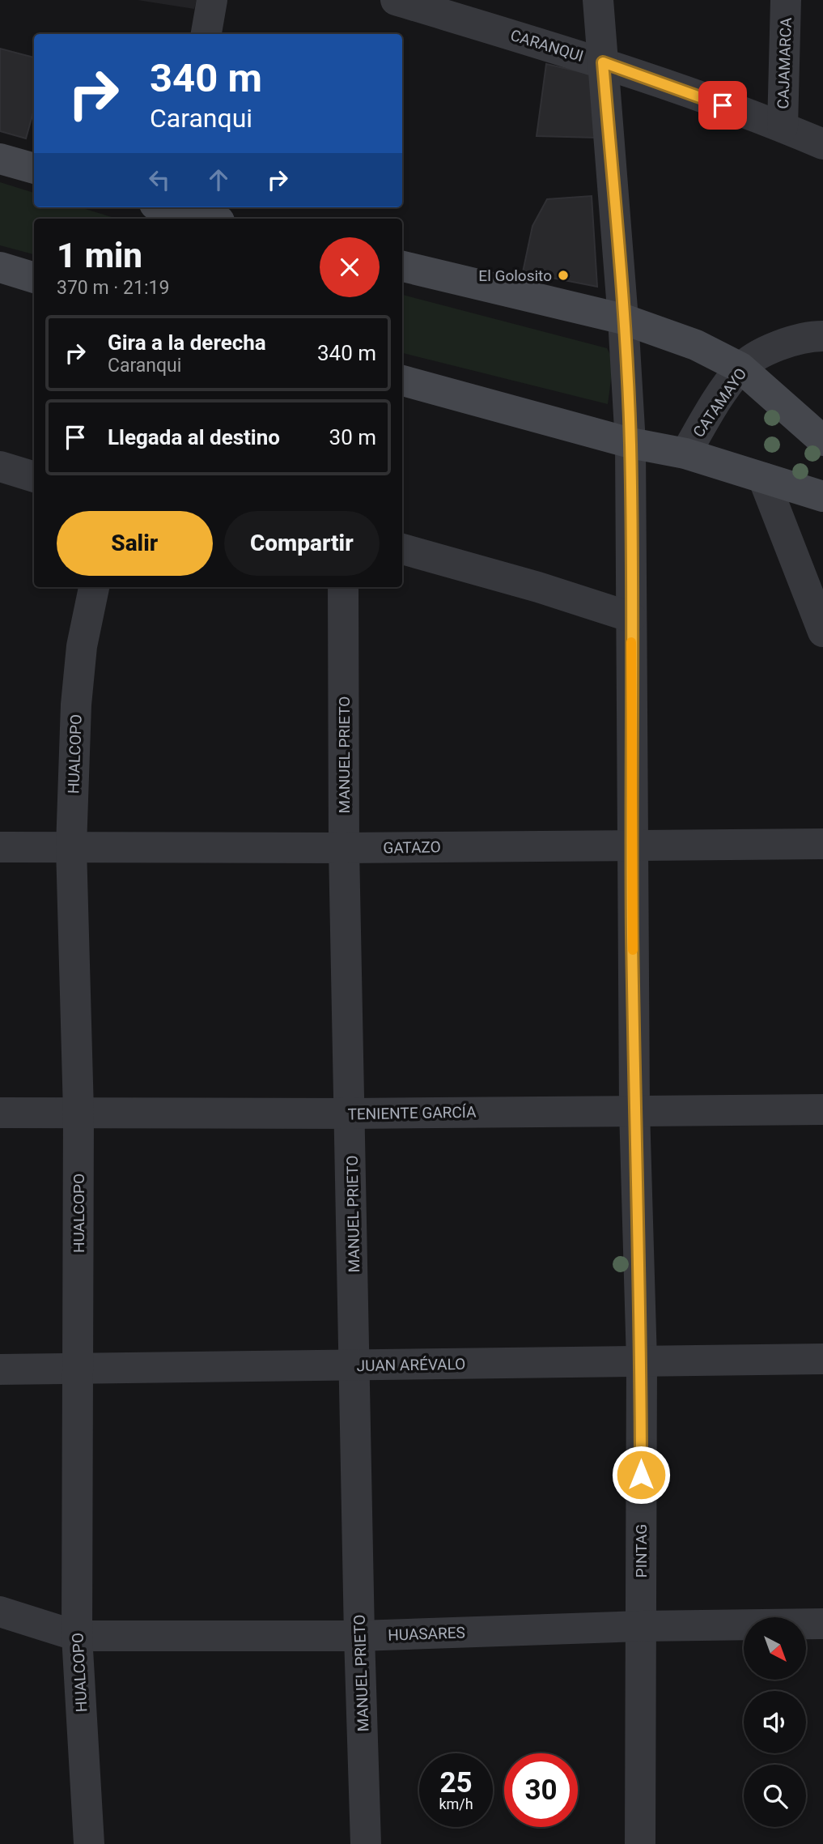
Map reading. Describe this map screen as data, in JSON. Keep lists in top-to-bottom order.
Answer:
{
  "streets": {
    "street": [
      "CARANQUI",
      "CAJAMARCA",
      "CATAMAYO",
      "HUALCOPO",
      "MANUEL PRIETO",
      "GATAZO",
      "TENIENTE GARCÍA",
      "JUAN ARÉVALO",
      "PINTAG",
      "HUASARES"
    ]
  },
  "crossings": [
    ["CARANQUI", "CAJAMARCA"],
    ["CARANQUI", "PINTAG"],
    ["HUALCOPO", "GATAZO"],
    ["HUALCOPO", "TENIENTE GARCÍA"],
    ["HUALCOPO", "JUAN ARÉVALO"],
    ["HUALCOPO", "HUASARES"],
    ["MANUEL PRIETO", "GATAZO"],
    ["MANUEL PRIETO", "TENIENTE GARCÍA"],
    ["MANUEL PRIETO", "JUAN ARÉVALO"],
    ["MANUEL PRIETO", "HUASARES"],
    ["GATAZO", "PINTAG"],
    ["TENIENTE GARCÍA", "PINTAG"],
    ["JUAN ARÉVALO", "PINTAG"],
    ["PINTAG", "HUASARES"]
  ],
  "places": ["El Golosito"],
  "north": "bottom right",
  "page": {
    "turn": ["340 m", "Caranqui"],
    "heading": ["1 min", "370 m · 21:19"],
    "list": [
      {
        "name": "Gira a la derecha",
        "note": "Caranqui",
        "value": "340 m"
      },
      {
        "name": "Llegada al destino",
        "value": "30 m"
      }
    ],
    "buttons": ["Salir", "Compartir"],
    "speed": "25 km/h",
    "limit": "30"
  }
}
